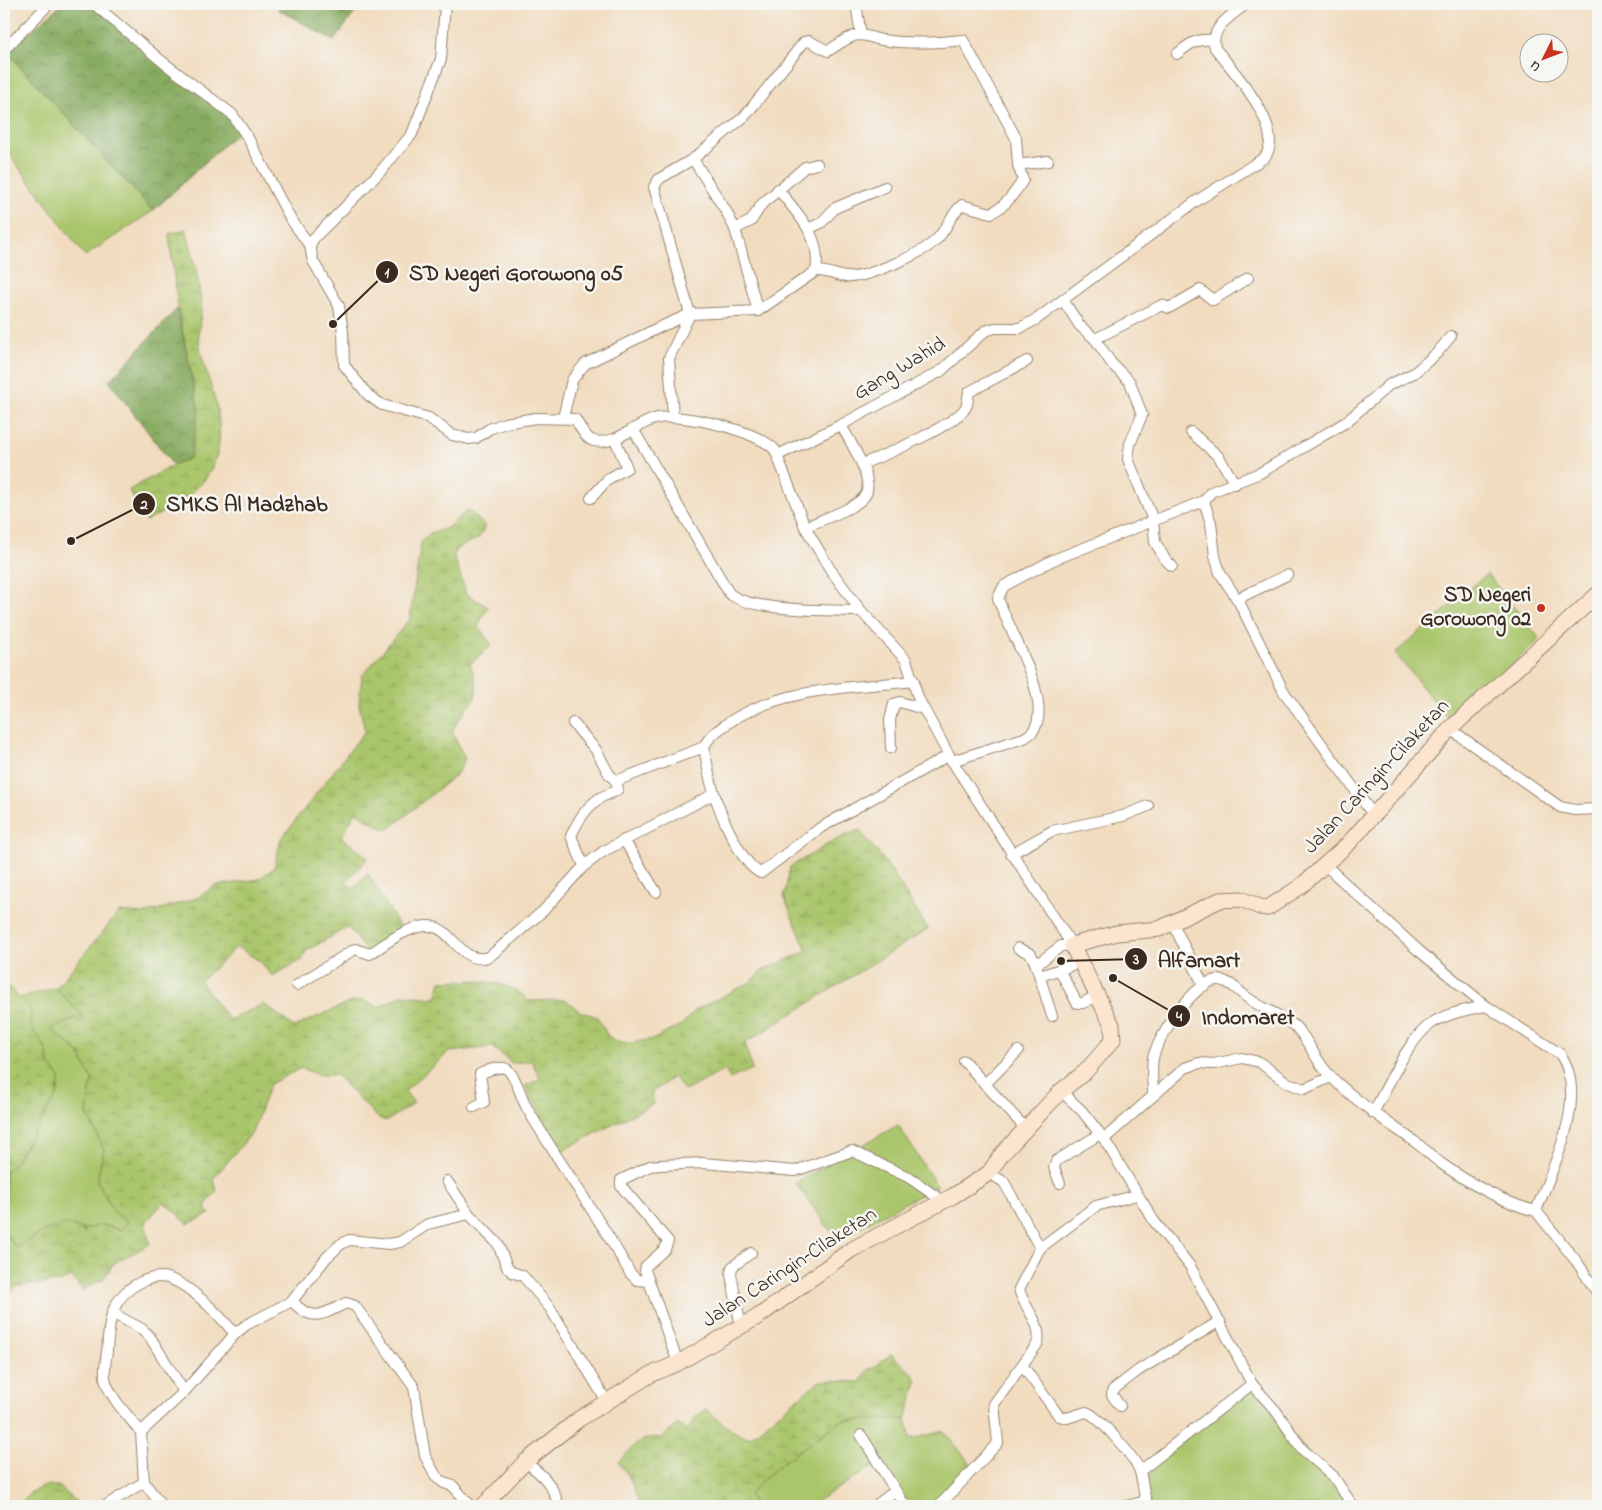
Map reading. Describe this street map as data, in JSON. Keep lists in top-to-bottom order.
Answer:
{
  "streets": {
    "street": ["Gang Wahid", "Jalan Caringin–Cilaketan"]
  },
  "places": [
    "SD Negeri Gorowong 05",
    "SMKS Al Madzhab",
    "SD Negeri Gorowong 02",
    "Alfamart",
    "Indomaret"
  ],
  "north": "bottom left"
}
